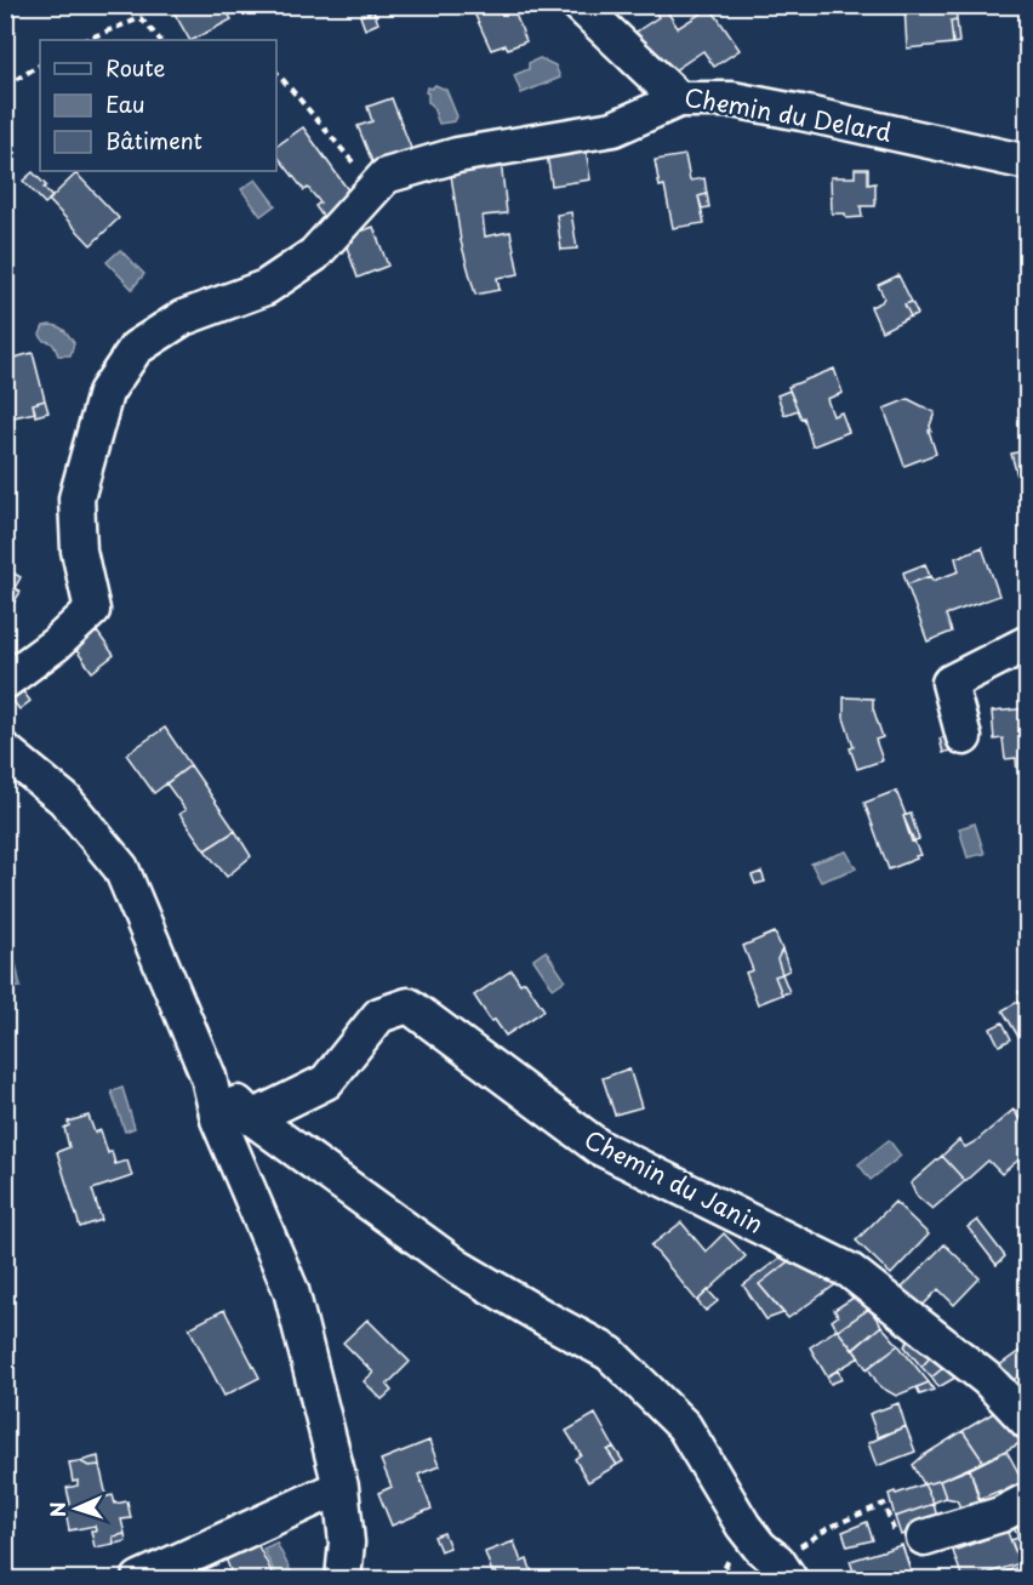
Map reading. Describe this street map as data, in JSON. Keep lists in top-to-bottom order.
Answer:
{
  "streets": {
    "street": ["Chemin du Delard", "Chemin du Janin"]
  },
  "legend": ["Route", "Eau", "Bâtiment"],
  "north": "left"
}
